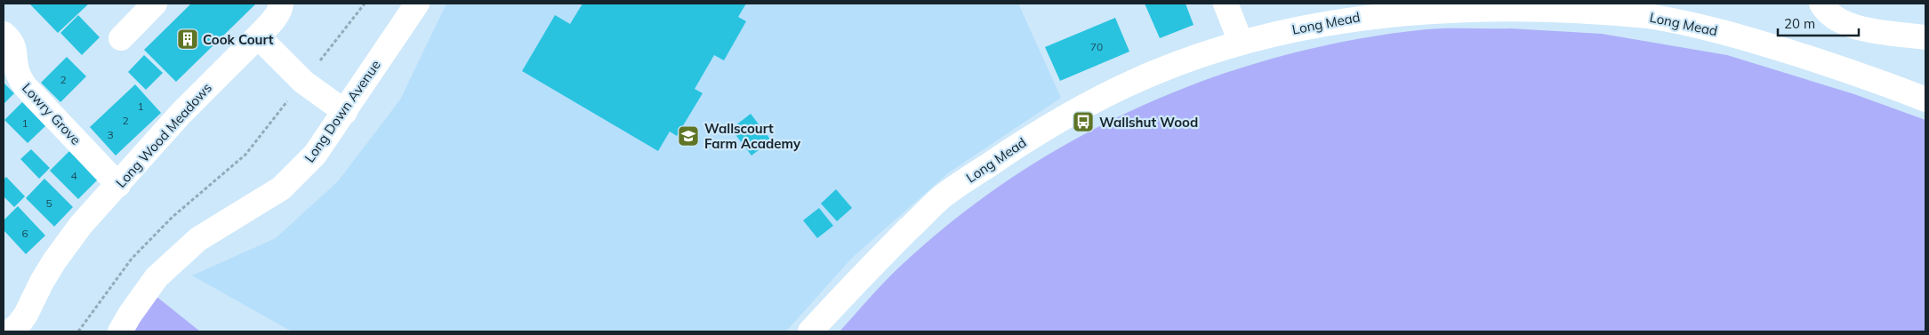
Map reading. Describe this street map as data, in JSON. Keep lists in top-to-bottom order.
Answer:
{
  "streets": {
    "street": [
      "Long Mead",
      "Long Down Avenue",
      "Lowry Grove",
      "Long Wood Meadows"
    ]
  },
  "crossings": [
    ["Lowry Grove", "Long Wood Meadows"]
  ],
  "places": {
    "building": ["Cook Court"],
    "bus stop": ["Wallshut Wood"],
    "school or university": ["Wallscourt Farm Academy"]
  },
  "house_numbers": [
    "70",
    "2",
    "1",
    "2",
    "1",
    "3",
    "4",
    "5",
    "6"
  ],
  "scale_bar": "20 m"
}
